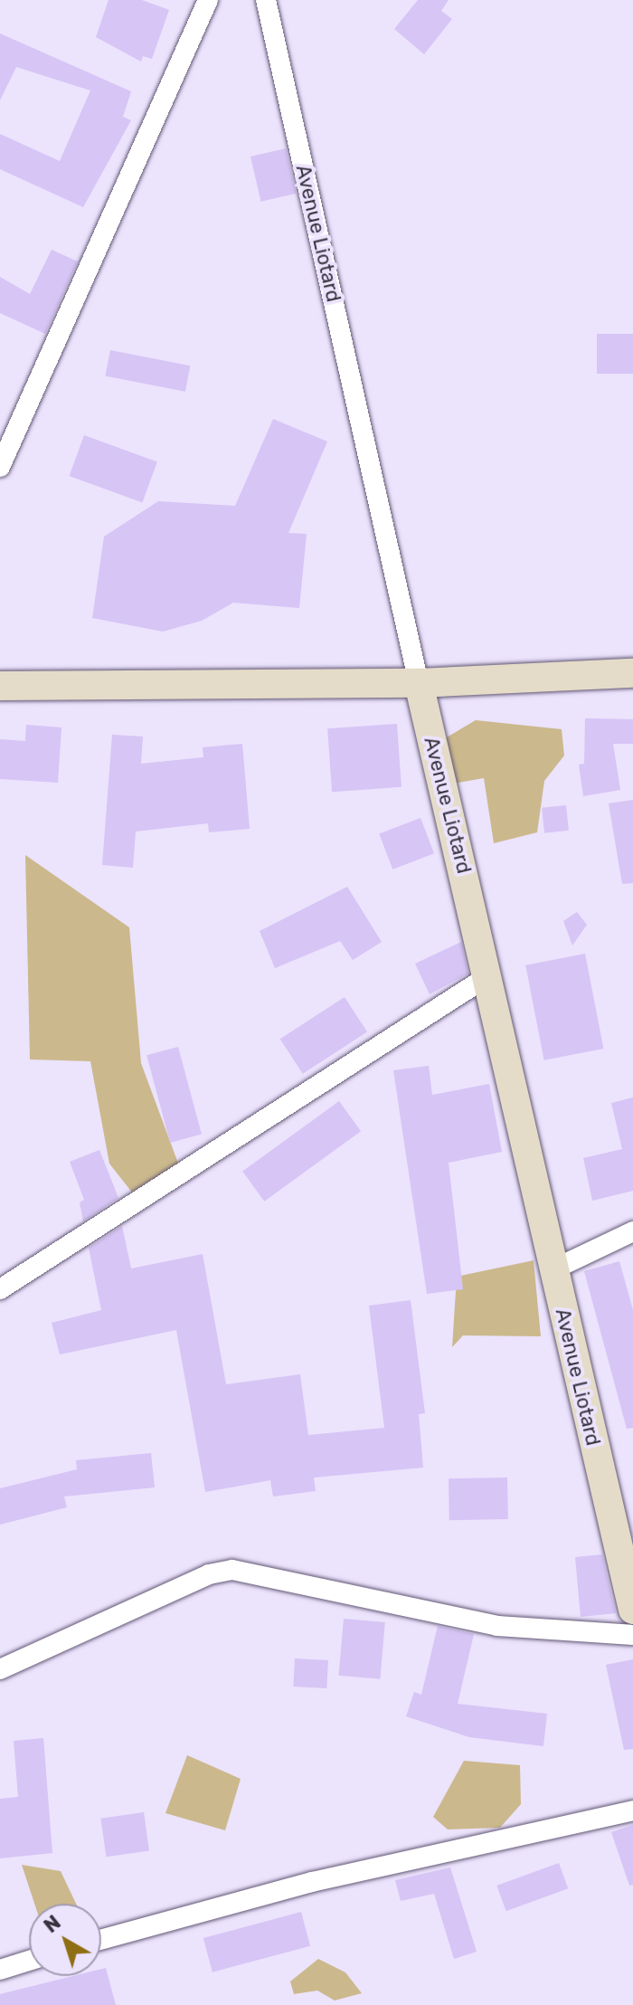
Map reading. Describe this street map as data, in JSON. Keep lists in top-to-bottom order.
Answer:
{
  "streets": {
    "street": ["Avenue Liotard"]
  },
  "north": "top left"
}
